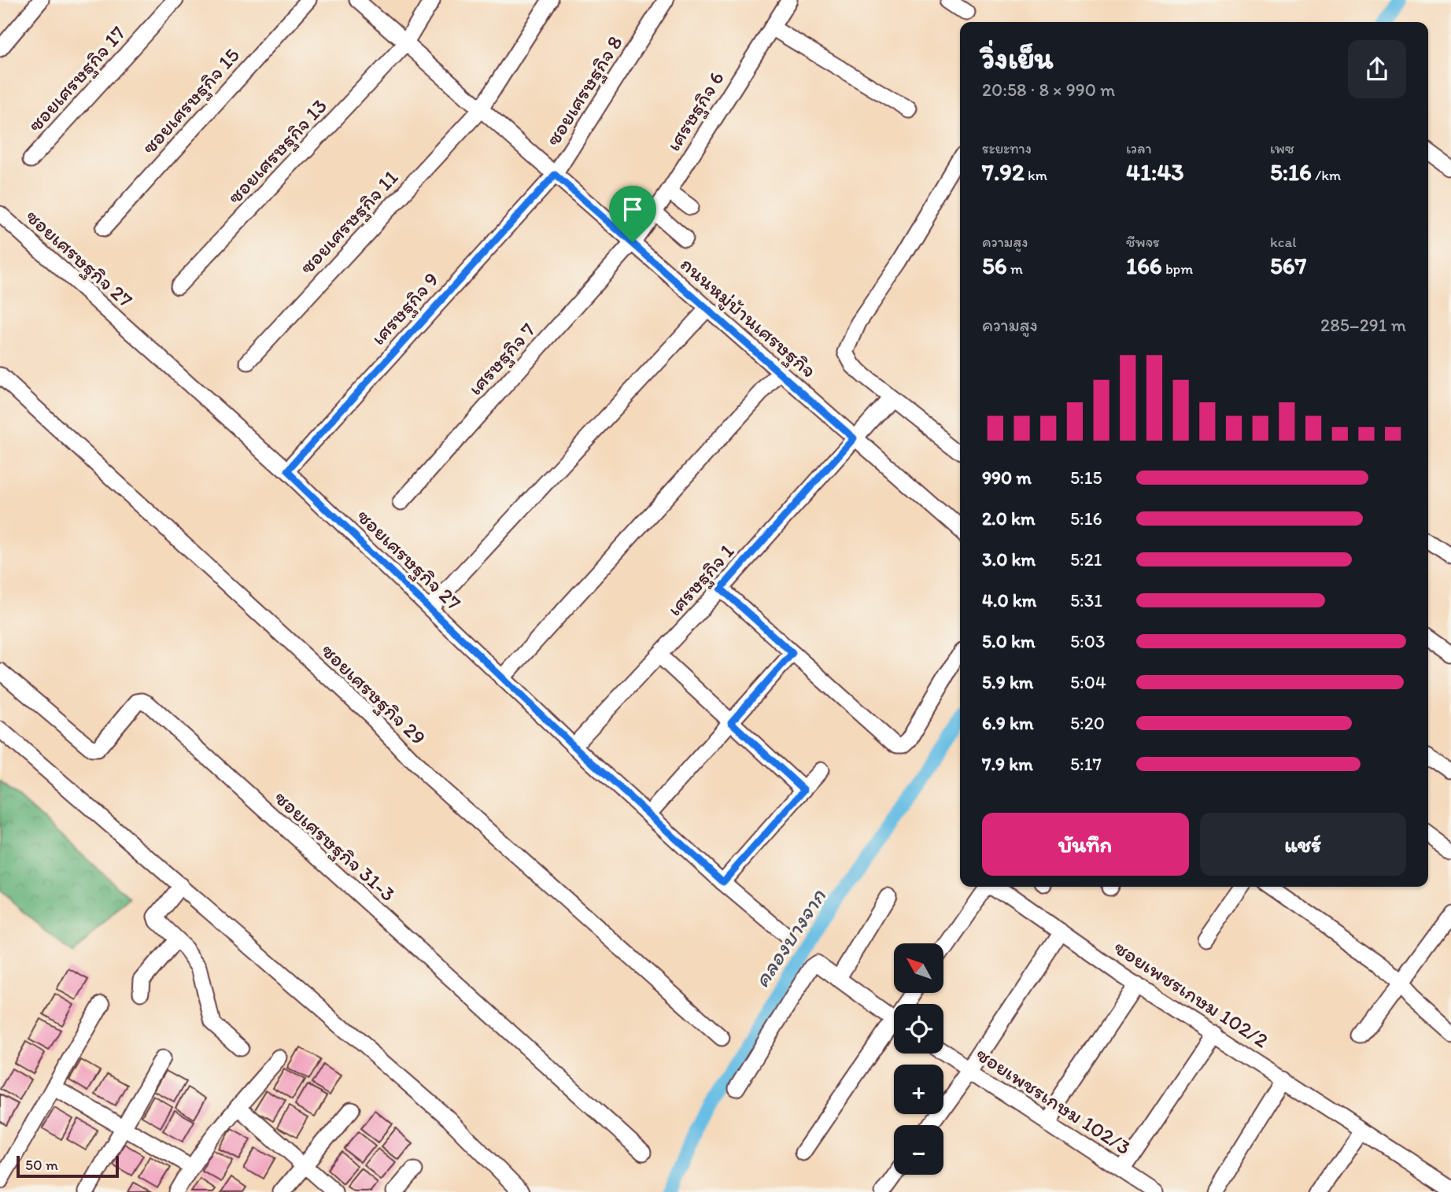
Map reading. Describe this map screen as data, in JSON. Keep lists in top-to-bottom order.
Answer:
{
  "streets": {
    "street": [
      "ซอยเศรษฐกิจ 17",
      "ซอยเศรษฐกิจ 8",
      "ซอยเศรษฐกิจ 15",
      "เศรษฐกิจ 6",
      "ซอยเศรษฐกิจ 13",
      "ซอยเศรษฐกิจ 11",
      "ซอยเศรษฐกิจ 27",
      "เศรษฐกิจ 9",
      "ถนนหมู่บ้านเศรษฐกิจ",
      "เศรษฐกิจ 7",
      "เศรษฐกิจ 1",
      "ซอยเศรษฐกิจ 29",
      "ซอยเศรษฐกิจ 31-3",
      "ซอยเพชรเกษม 102/2",
      "ซอยเพชรเกษม 102/3"
    ]
  },
  "crossings": [
    ["ซอยเศรษฐกิจ 8", "เศรษฐกิจ 9"],
    ["ซอยเศรษฐกิจ 8", "ถนนหมู่บ้านเศรษฐกิจ"],
    ["เศรษฐกิจ 6", "ถนนหมู่บ้านเศรษฐกิจ"],
    ["เศรษฐกิจ 6", "เศรษฐกิจ 7"],
    ["ซอยเศรษฐกิจ 13", "ถนนหมู่บ้านเศรษฐกิจ"],
    ["ซอยเศรษฐกิจ 11", "ถนนหมู่บ้านเศรษฐกิจ"],
    ["ซอยเศรษฐกิจ 27", "เศรษฐกิจ 9"],
    ["ซอยเศรษฐกิจ 27", "เศรษฐกิจ 1"],
    ["เศรษฐกิจ 9", "ถนนหมู่บ้านเศรษฐกิจ"],
    ["ถนนหมู่บ้านเศรษฐกิจ", "เศรษฐกิจ 7"],
    ["ถนนหมู่บ้านเศรษฐกิจ", "เศรษฐกิจ 1"]
  ],
  "water": ["คลองบางจาก"],
  "scale_bar": "50 m",
  "north": "top left",
  "page": {
    "heading": ["วิ่งเย็น", "20:58 · 8 × 990 m"],
    "stats": [
      ["ระยะทาง", "7.92 km"],
      ["เวลา", "41:43"],
      ["เพซ", "5:16 /km"],
      ["ความสูง", "56 m"],
      ["ชีพจร", "166 bpm"],
      ["kcal", "567"]
    ],
    "chart": ["ความสูง", "285–291 m"],
    "list": [
      {
        "name": "990 m",
        "note": "5:15"
      },
      {
        "name": "2.0 km",
        "note": "5:16"
      },
      {
        "name": "3.0 km",
        "note": "5:21"
      },
      {
        "name": "4.0 km",
        "note": "5:31"
      },
      {
        "name": "5.0 km",
        "note": "5:03"
      },
      {
        "name": "5.9 km",
        "note": "5:04"
      },
      {
        "name": "6.9 km",
        "note": "5:20"
      },
      {
        "name": "7.9 km",
        "note": "5:17"
      }
    ],
    "buttons": ["บันทึก", "แชร์"],
    "map_buttons": ["+", "−"],
    "scale": "50 m"
  }
}
